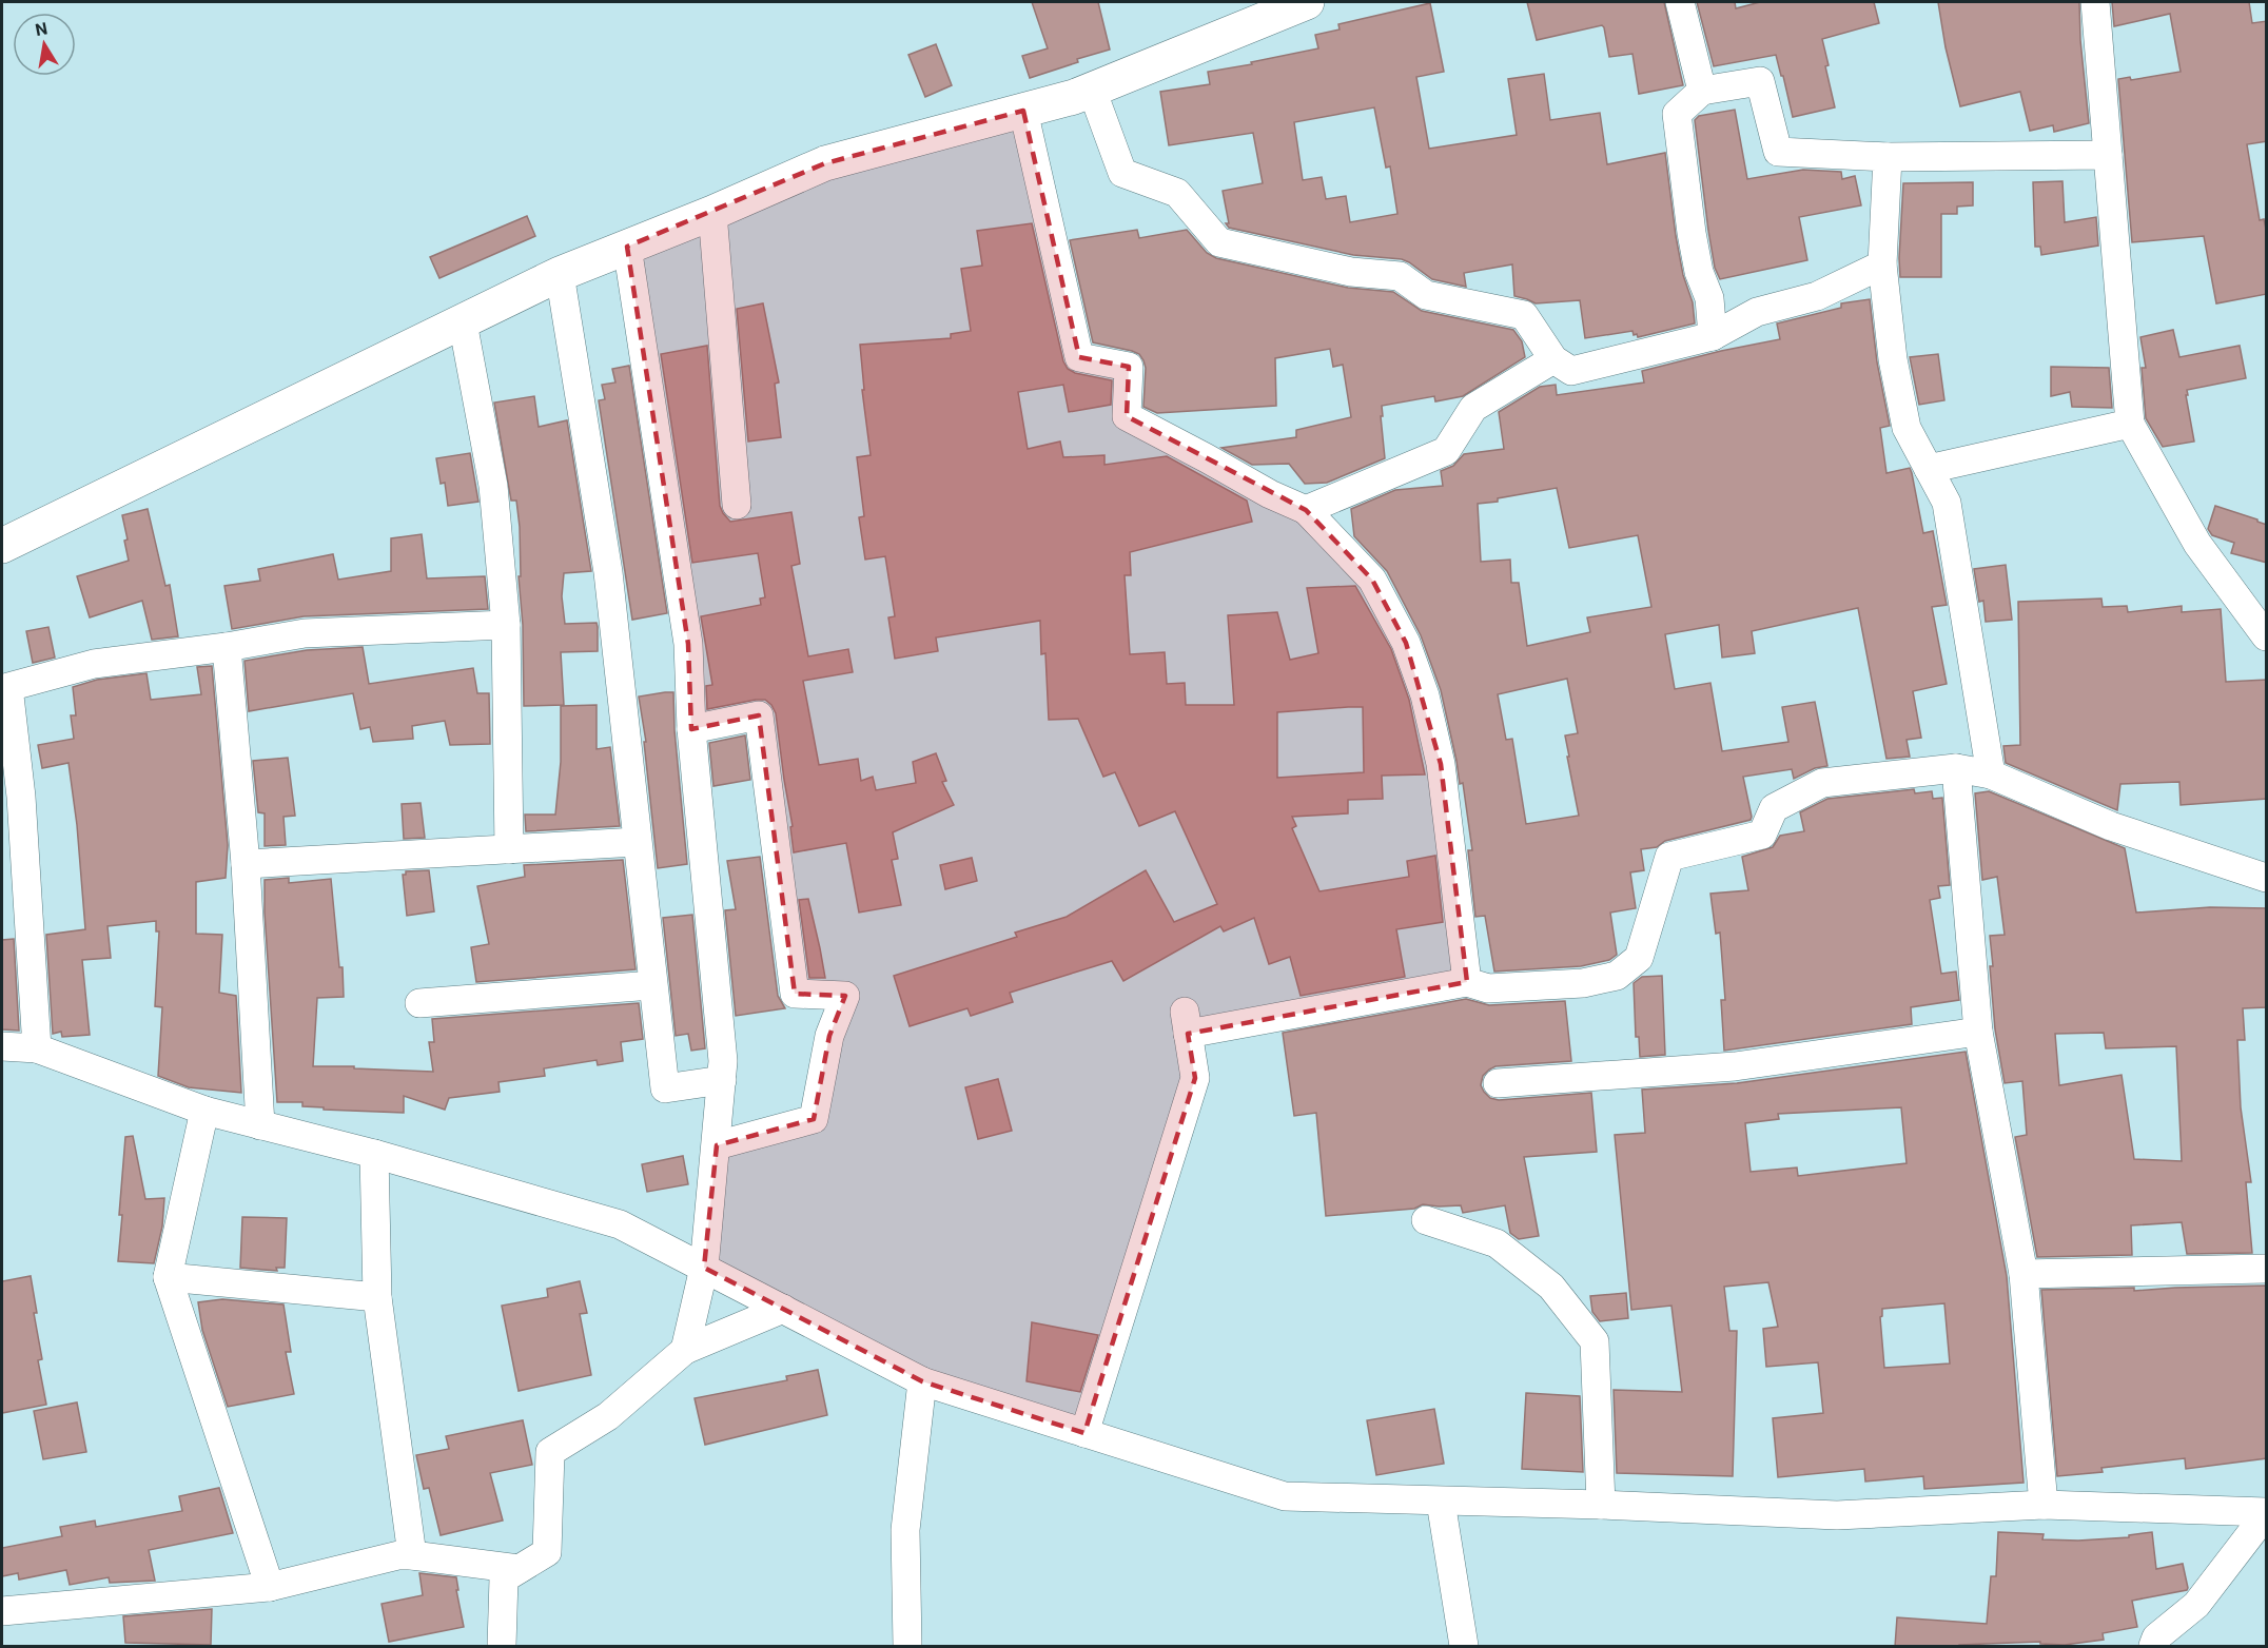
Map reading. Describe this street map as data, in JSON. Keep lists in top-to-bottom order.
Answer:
{
  "north": "top"
}
